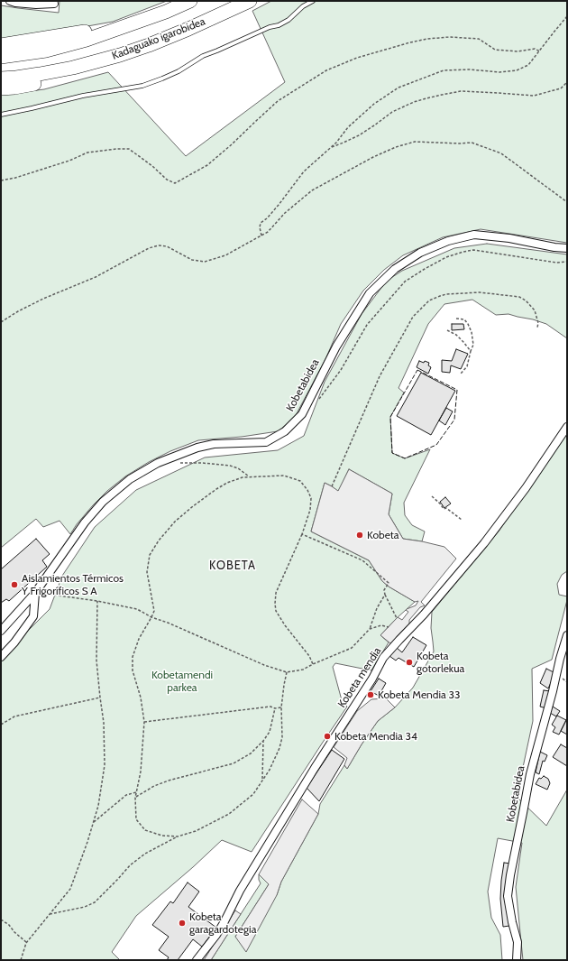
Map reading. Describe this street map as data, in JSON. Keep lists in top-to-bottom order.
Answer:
{
  "streets": {
    "highway": ["Kadaguako igarobidea"],
    "street": ["Kobetabidea", "Kobeta mendia"]
  },
  "districts": ["KOBETA"],
  "parks": ["Kobetamendi parkea"],
  "places": [
    "Kobeta",
    "Aislamientos Térmicos Y Frigoríficos S A",
    "Kobeta gotorlekua",
    "Kobeta Mendia 33",
    "Kobeta Mendia 34",
    "Kobeta garagardotegia"
  ]
}
